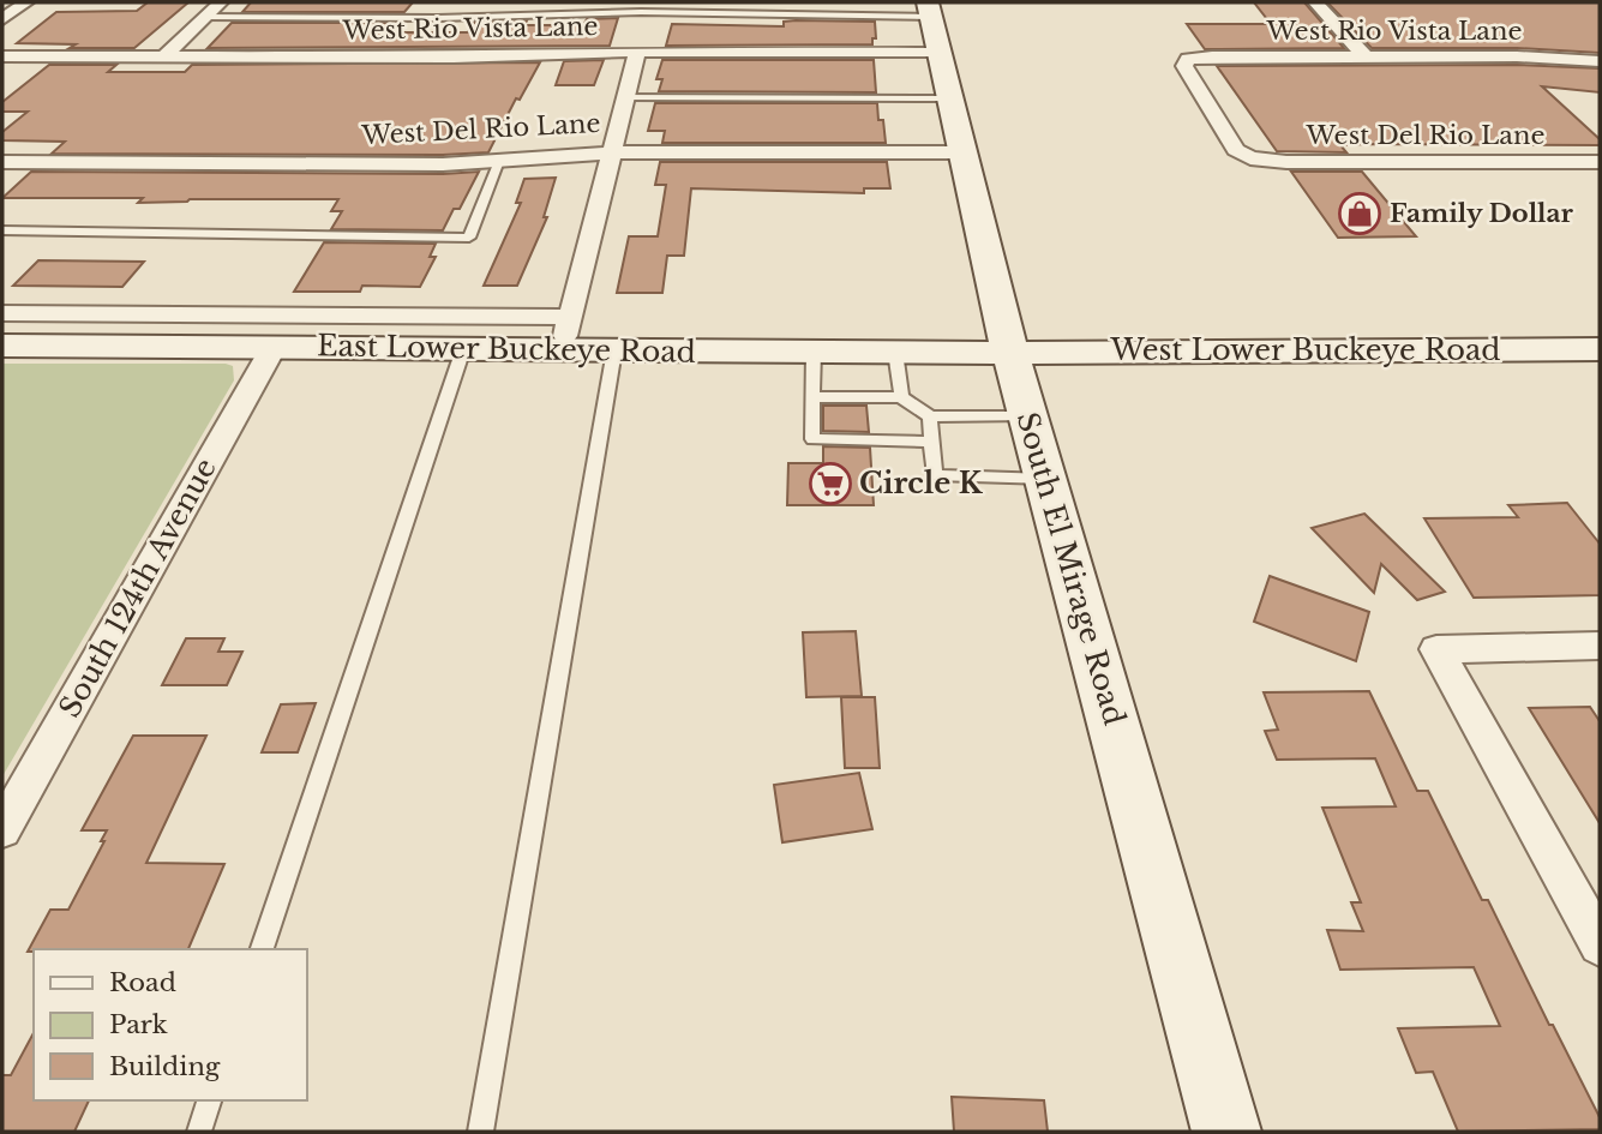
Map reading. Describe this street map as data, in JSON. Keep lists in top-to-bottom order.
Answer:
{
  "streets": {
    "main road": ["East Lower Buckeye Road", "West Lower Buckeye Road", "South El Mirage Road"],
    "street": ["West Rio Vista Lane", "West Del Rio Lane", "South 124th Avenue"]
  },
  "crossings": [
    ["West Rio Vista Lane", "West Del Rio Lane"],
    ["West Rio Vista Lane", "South El Mirage Road"],
    ["West Del Rio Lane", "South El Mirage Road"],
    ["East Lower Buckeye Road", "West Lower Buckeye Road"],
    ["East Lower Buckeye Road", "South El Mirage Road"],
    ["East Lower Buckeye Road", "South 124th Avenue"],
    ["West Lower Buckeye Road", "South El Mirage Road"]
  ],
  "places": {
    "shop": ["Family Dollar"],
    "supermarket": ["Circle K"]
  },
  "legend": ["Road", "Park", "Building"]
}
